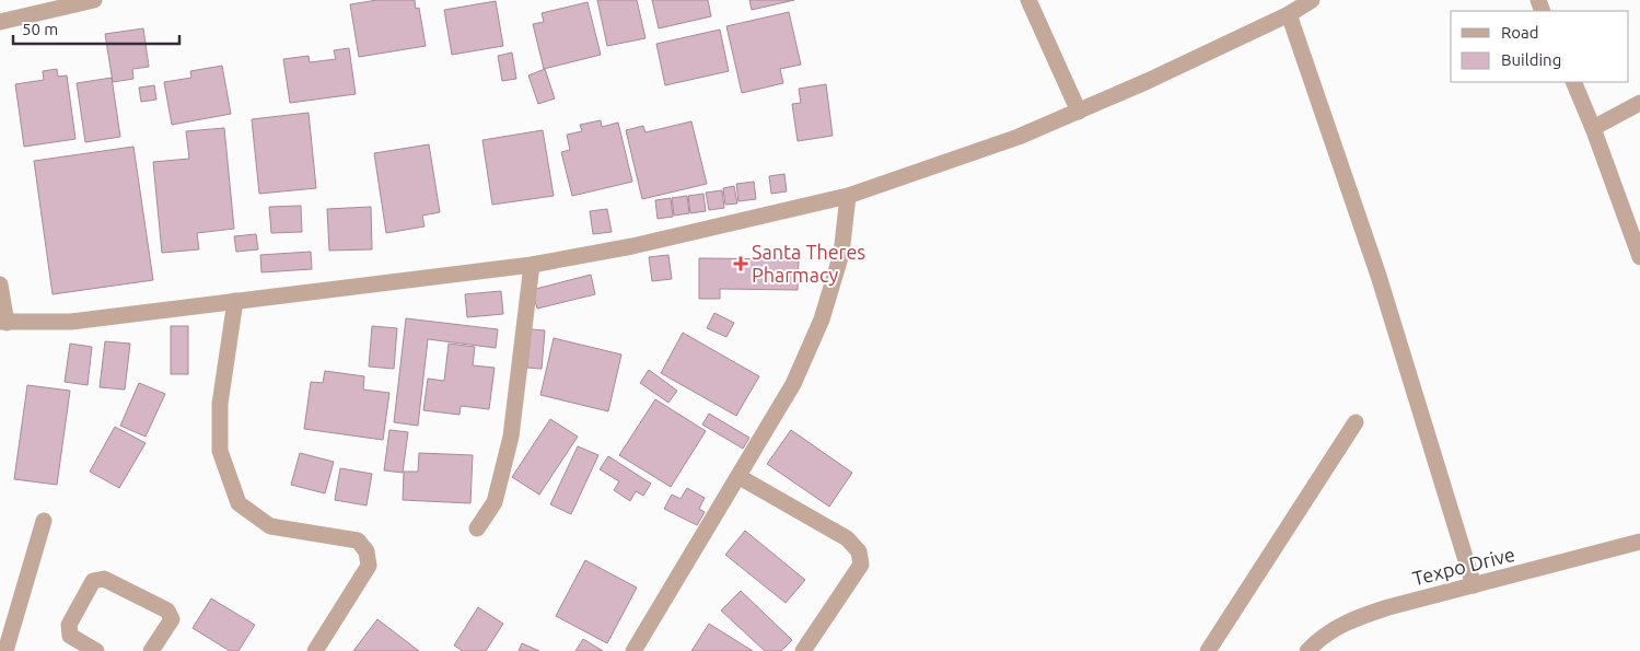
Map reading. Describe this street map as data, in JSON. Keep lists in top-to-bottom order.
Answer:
{
  "streets": {
    "street": ["Texpo Drive"]
  },
  "places": {
    "health": ["Santa Theres Pharmacy"]
  },
  "legend": ["Road", "Building"],
  "scale_bar": "50 m"
}
